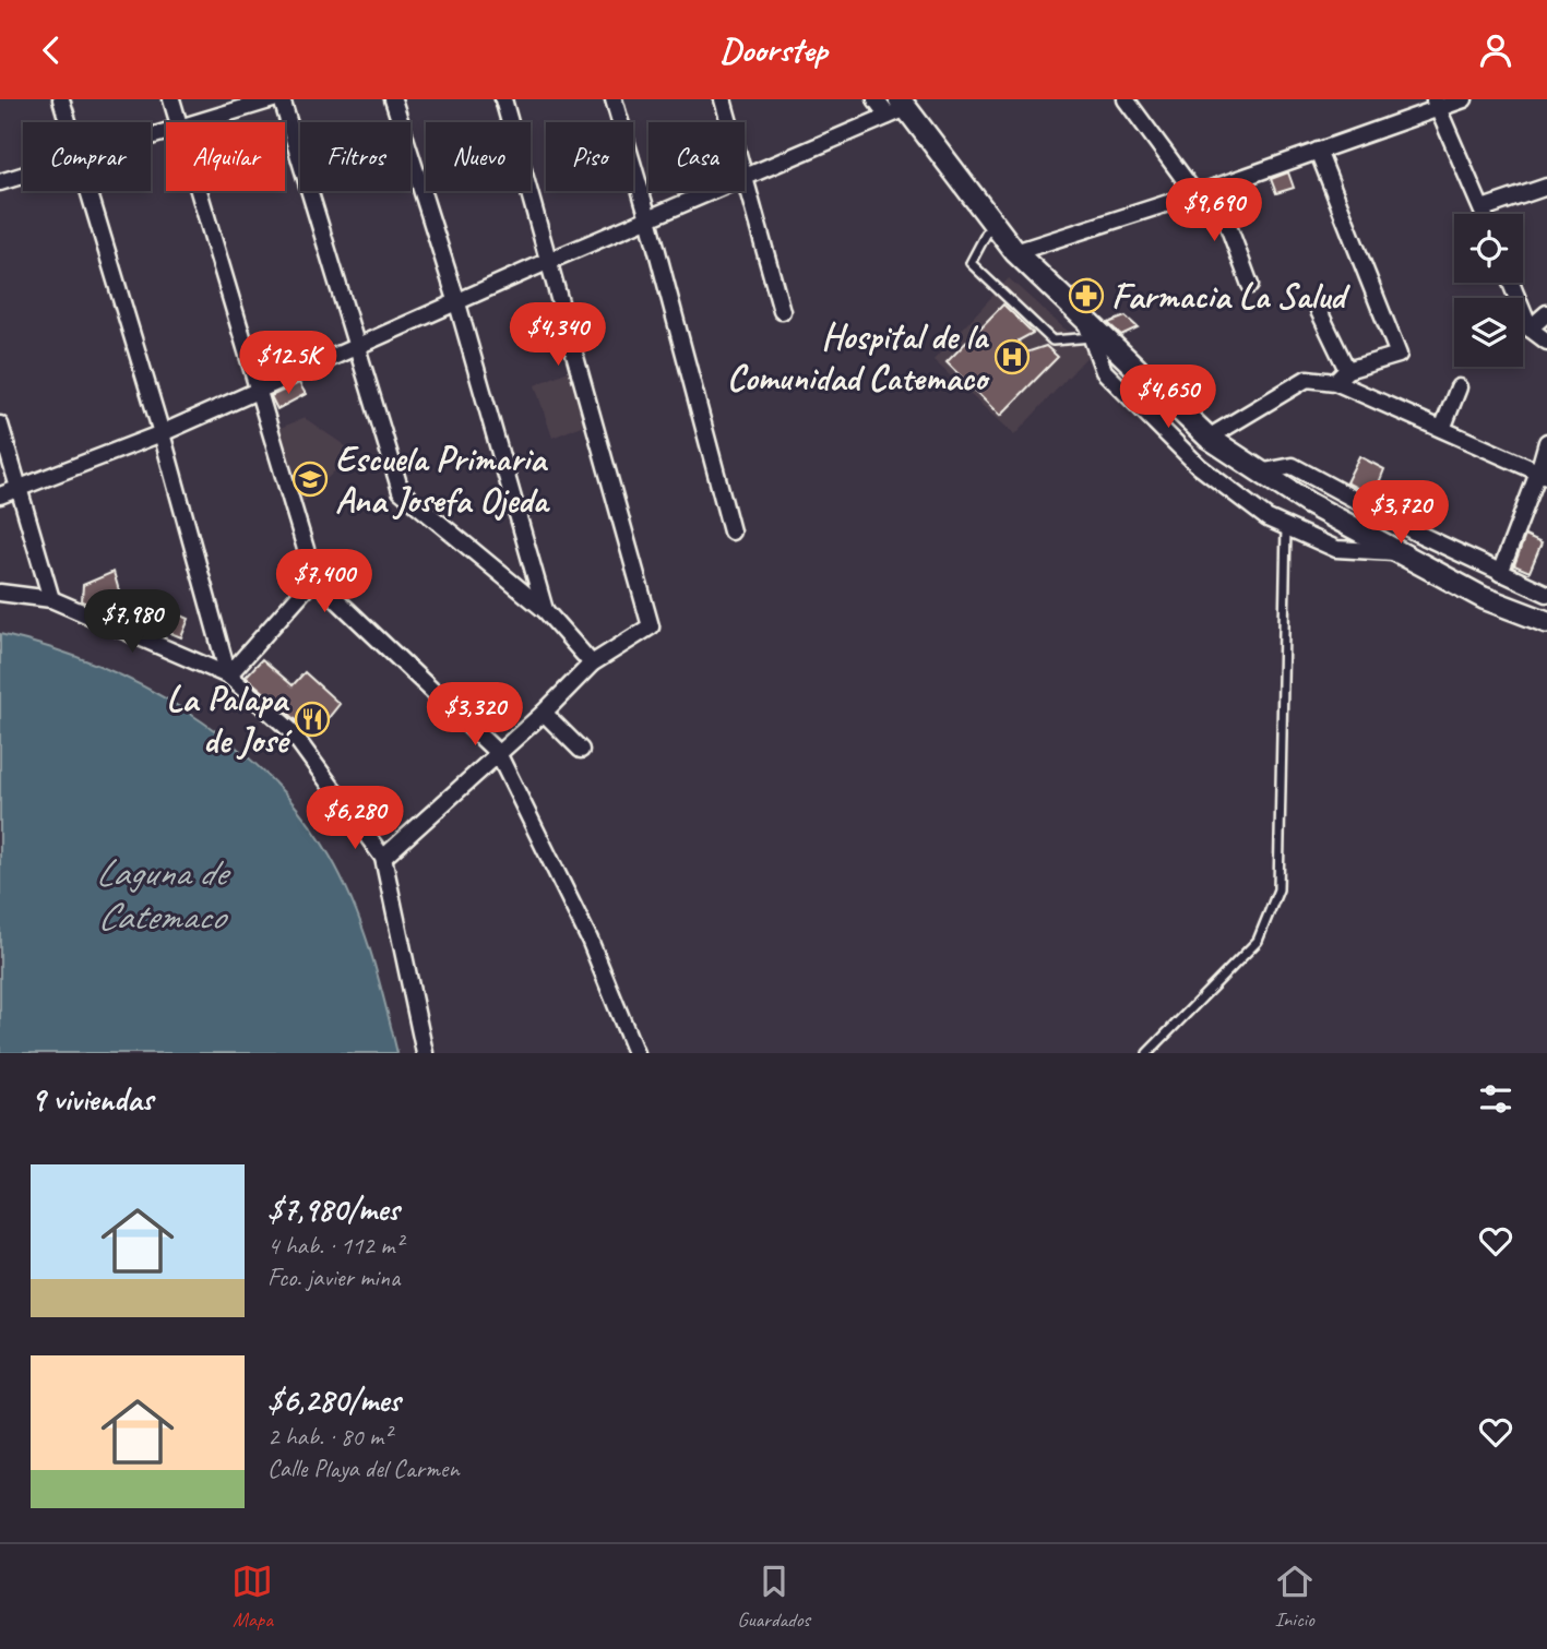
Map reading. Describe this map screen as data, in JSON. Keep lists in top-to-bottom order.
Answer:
{
  "water": ["Laguna de Catemaco"],
  "places": {
    "pharmacy": ["Farmacia La Salud"],
    "hospital": ["Hospital de la Comunidad Catemaco"],
    "school or university": ["Escuela Primaria Ana Josefa Ojeda"],
    "restaurant": ["La Palapa de José"]
  },
  "page": {
    "header": "Doorstep",
    "chip": [
      "Comprar",
      "Alquilar",
      "Filtros",
      "Nuevo",
      "Piso",
      "Casa"
    ],
    "price": [
      "$9,690",
      "$4,340",
      "$12.5K",
      "$4,650",
      "$3,720",
      "$7,400",
      "$7,980",
      "$3,320",
      "$6,280"
    ],
    "heading": "9 viviendas",
    "list": [
      {
        "name": "$7,980/mes",
        "note": "4 hab. · 112 m² · Fco. javier mina"
      },
      {
        "name": "$6,280/mes",
        "note": "2 hab. · 80 m² · Calle Playa del Carmen"
      }
    ],
    "tabs": ["Mapa", "Guardados", "Inicio"]
  }
}
